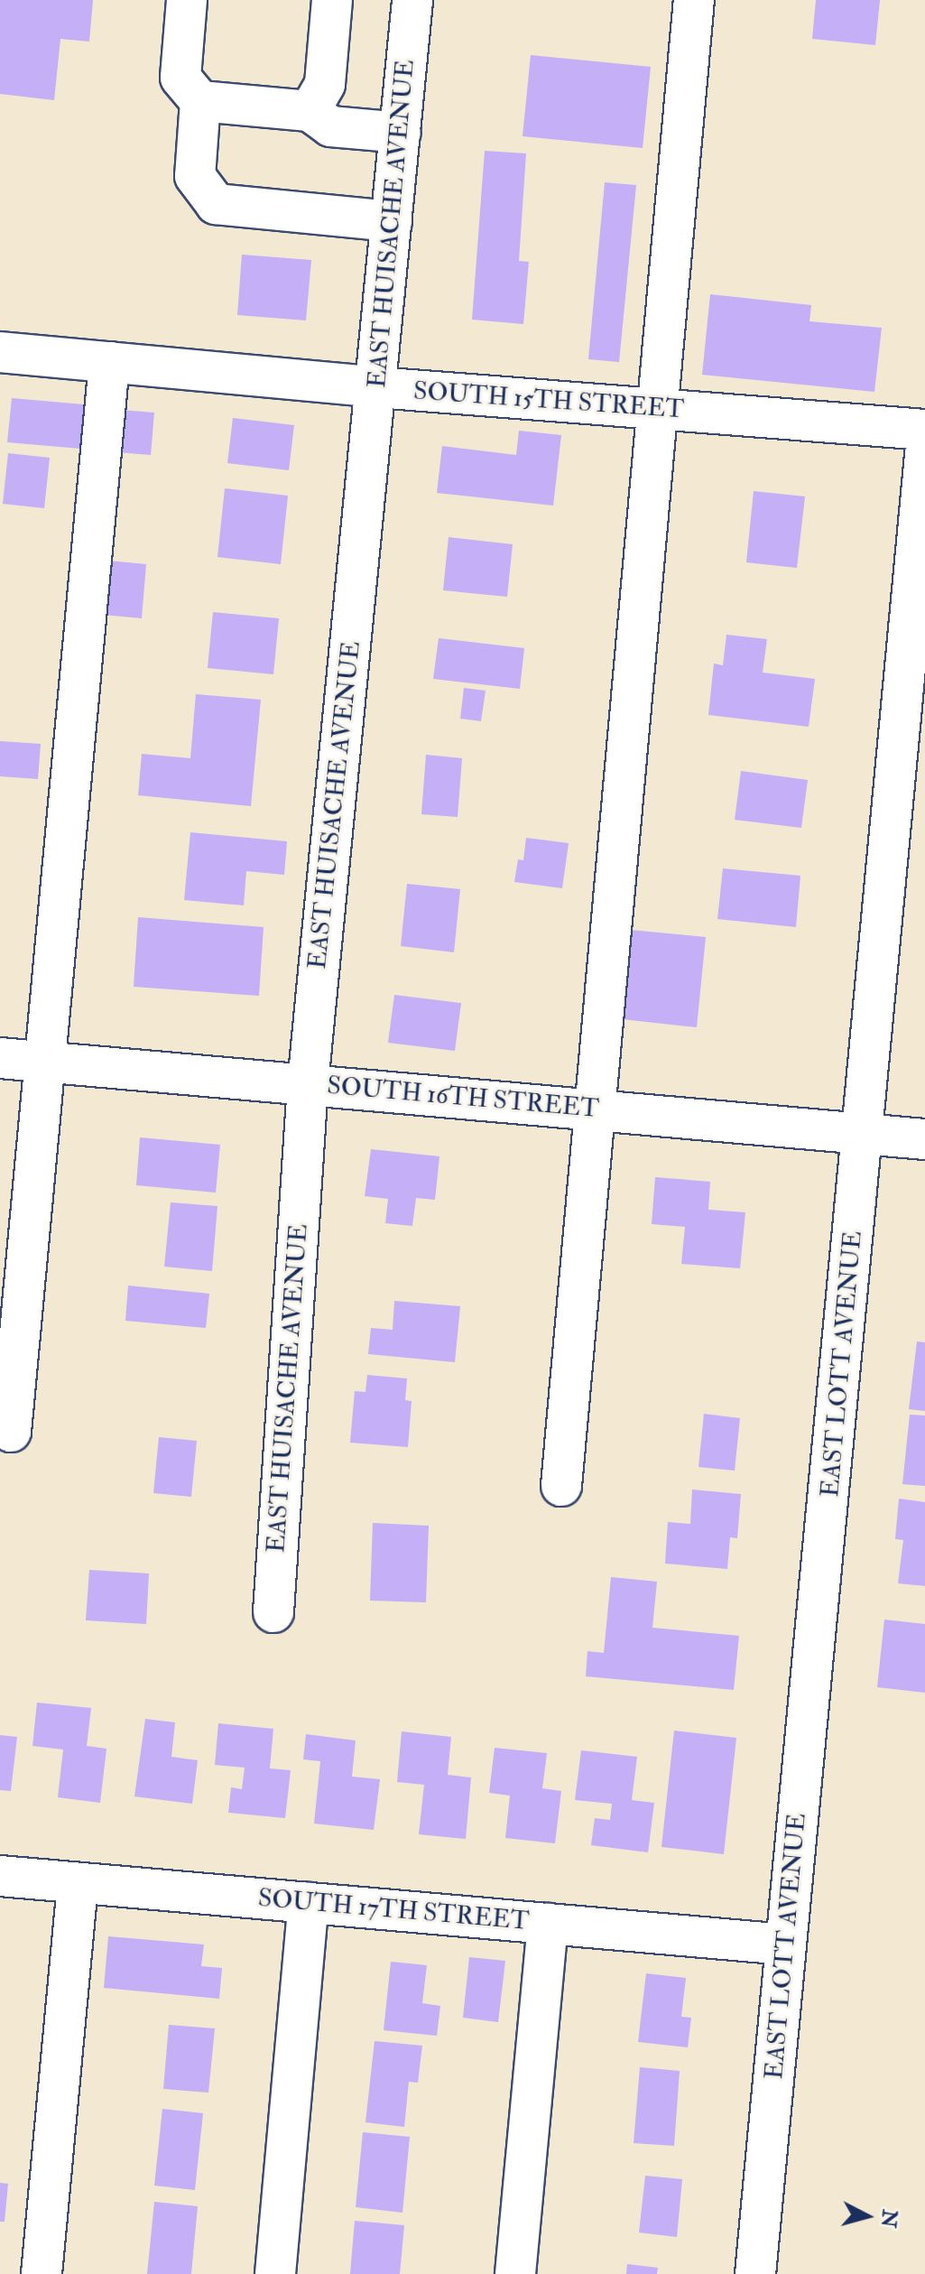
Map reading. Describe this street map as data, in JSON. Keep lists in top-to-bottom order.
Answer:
{
  "streets": {
    "street": [
      "EAST HUISACHE AVENUE",
      "SOUTH 15TH STREET",
      "SOUTH 16TH STREET",
      "EAST LOTT AVENUE",
      "SOUTH 17TH STREET"
    ]
  },
  "crossings": [
    ["EAST HUISACHE AVENUE", "SOUTH 15TH STREET"],
    ["EAST HUISACHE AVENUE", "SOUTH 16TH STREET"],
    ["SOUTH 16TH STREET", "EAST LOTT AVENUE"],
    ["EAST LOTT AVENUE", "SOUTH 17TH STREET"]
  ],
  "north": "right"
}
